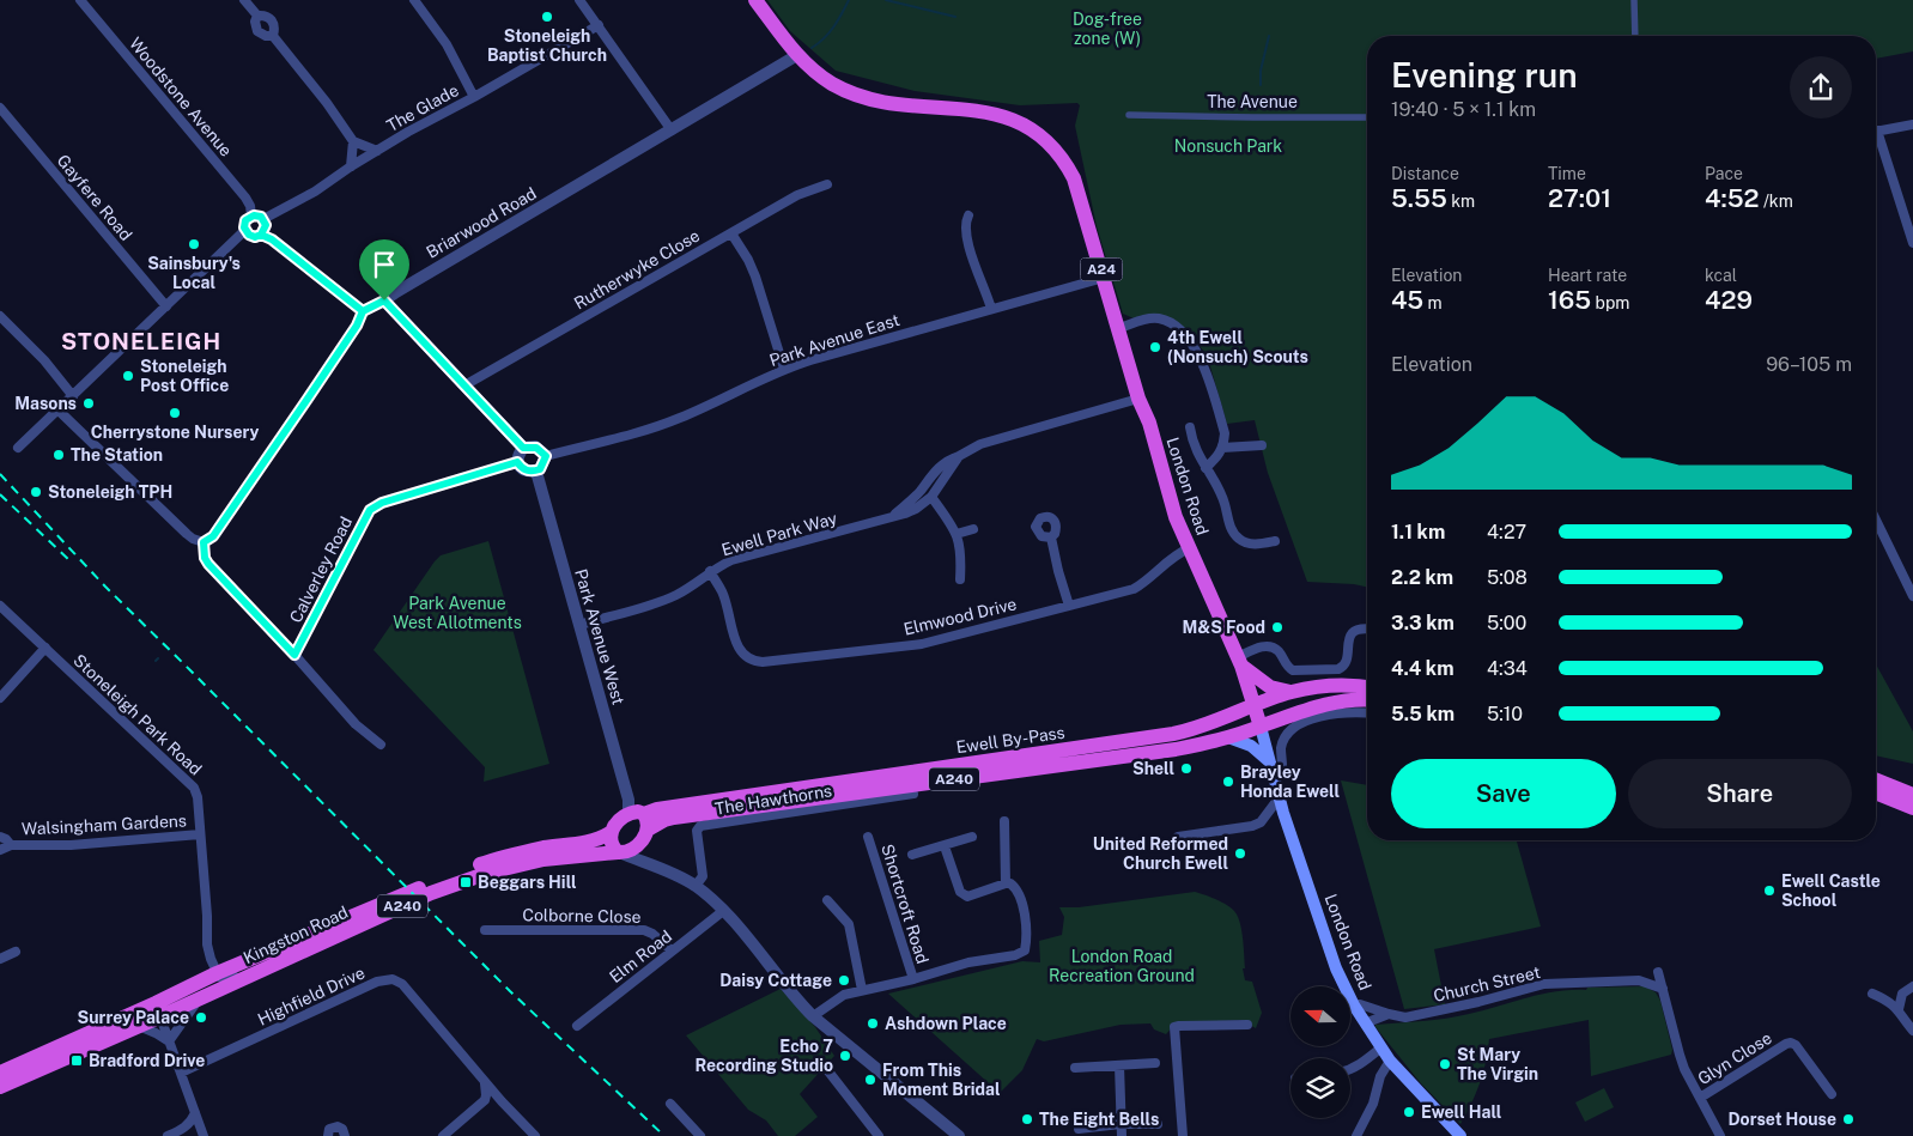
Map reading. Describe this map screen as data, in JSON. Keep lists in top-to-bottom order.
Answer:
{
  "streets": {
    "highway": [
      "A24",
      "London Road",
      "Ewell By-Pass",
      "A240",
      "Kingston Road"
    ],
    "street": [
      "Woodstone Avenue",
      "The Avenue",
      "The Glade",
      "Gayfere Road",
      "Briarwood Road",
      "Rutherwyke Close",
      "Park Avenue East",
      "Ewell Park Way",
      "Calverley Road",
      "Elmwood Drive",
      "Park Avenue West",
      "Stoneleigh Park Road",
      "The Hawthorns",
      "Walsingham Gardens",
      "Shortcroft Road",
      "Colborne Close",
      "Elm Road",
      "Church Street",
      "Highfield Drive",
      "Glyn Close"
    ]
  },
  "crossings": [
    ["Woodstone Avenue", "The Glade"],
    ["Briarwood Road", "London Road"],
    ["Park Avenue East", "London Road"],
    ["Park Avenue East", "Calverley Road"],
    ["Park Avenue East", "Park Avenue West"],
    ["London Road", "Ewell Park Way"],
    ["London Road", "Elmwood Drive"],
    ["London Road", "Ewell By-Pass"],
    ["London Road", "Church Street"],
    ["Ewell Park Way", "Elmwood Drive"],
    ["Ewell Park Way", "Park Avenue West"],
    ["Calverley Road", "Park Avenue West"],
    ["Park Avenue West", "Ewell By-Pass"],
    ["Park Avenue West", "Kingston Road"],
    ["Stoneleigh Park Road", "Walsingham Gardens"],
    ["Stoneleigh Park Road", "Kingston Road"],
    ["Ewell By-Pass", "Kingston Road"],
    ["The Hawthorns", "Kingston Road"],
    ["Shortcroft Road", "Kingston Road"],
    ["Colborne Close", "Elm Road"],
    ["Kingston Road", "Elm Road"]
  ],
  "districts": ["STONELEIGH"],
  "parks": [
    "Dog-free zone (W)",
    "Nonsuch Park",
    "Park Avenue West Allotments",
    "London Road Recreation Ground"
  ],
  "places": {
    "other": [
      "Stoneleigh Baptist Church",
      "Sainsbury's Local",
      "4th Ewell (Nonsuch) Scouts",
      "Stoneleigh Post Office",
      "Masons",
      "Cherrystone Nursery",
      "The Station",
      "Stoneleigh TPH",
      "M&S Food",
      "Shell",
      "Brayley Honda Ewell",
      "United Reformed Church Ewell",
      "Ewell Castle School",
      "Daisy Cottage",
      "Surrey Palace",
      "Ashdown Place",
      "Echo 7 Recording Studio",
      "St Mary The Virgin",
      "From This Moment Bridal",
      "Ewell Hall",
      "The Eight Bells",
      "Dorset House"
    ],
    "transit": ["Beggars Hill", "Bradford Drive"]
  },
  "north": "left",
  "page": {
    "heading": ["Evening run", "19:40 · 5 × 1.1 km"],
    "stats": [
      ["Distance", "5.55 km"],
      ["Time", "27:01"],
      ["Pace", "4:52 /km"],
      ["Elevation", "45 m"],
      ["Heart rate", "165 bpm"],
      ["kcal", "429"]
    ],
    "chart": ["Elevation", "96–105 m"],
    "list": [
      {
        "name": "1.1 km",
        "note": "4:27"
      },
      {
        "name": "2.2 km",
        "note": "5:08"
      },
      {
        "name": "3.3 km",
        "note": "5:00"
      },
      {
        "name": "4.4 km",
        "note": "4:34"
      },
      {
        "name": "5.5 km",
        "note": "5:10"
      }
    ],
    "buttons": ["Save", "Share"]
  }
}
